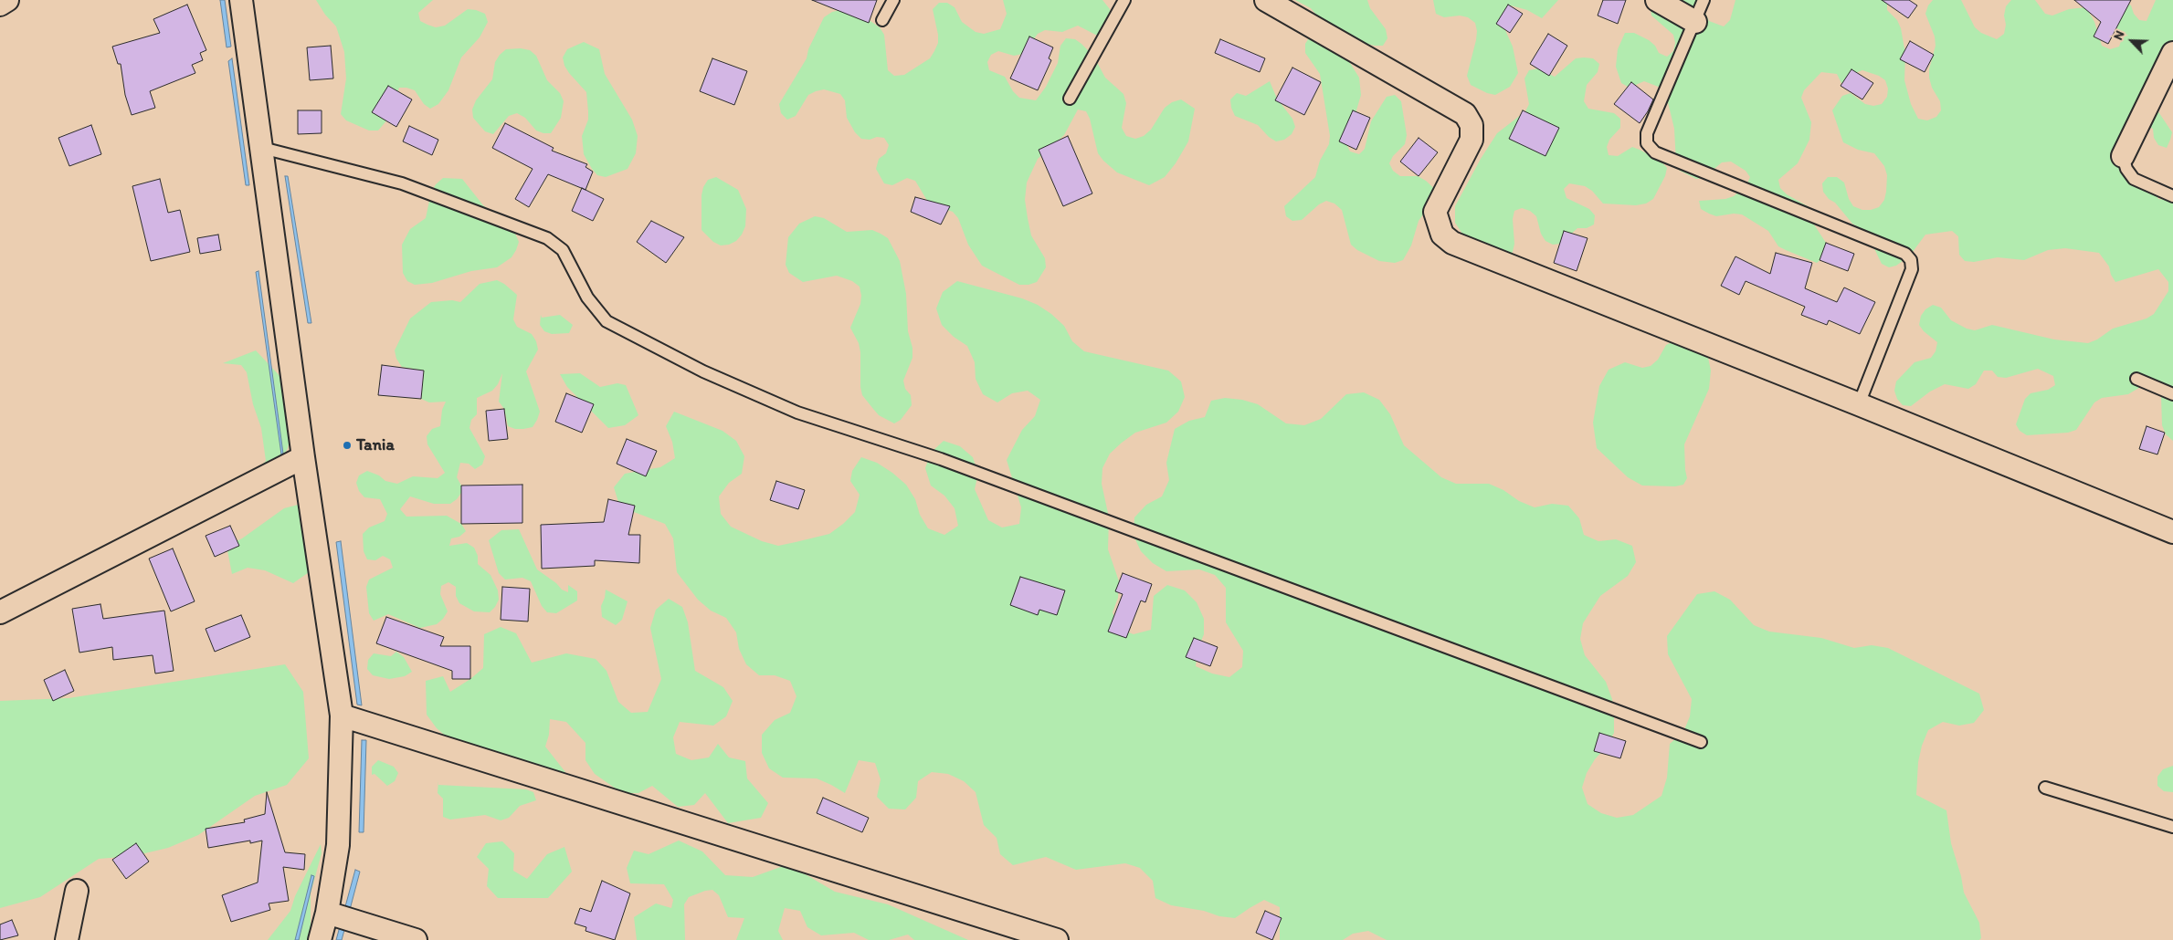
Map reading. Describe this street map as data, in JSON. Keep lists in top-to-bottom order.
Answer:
{
  "places": ["Tania"],
  "north": "top left"
}
